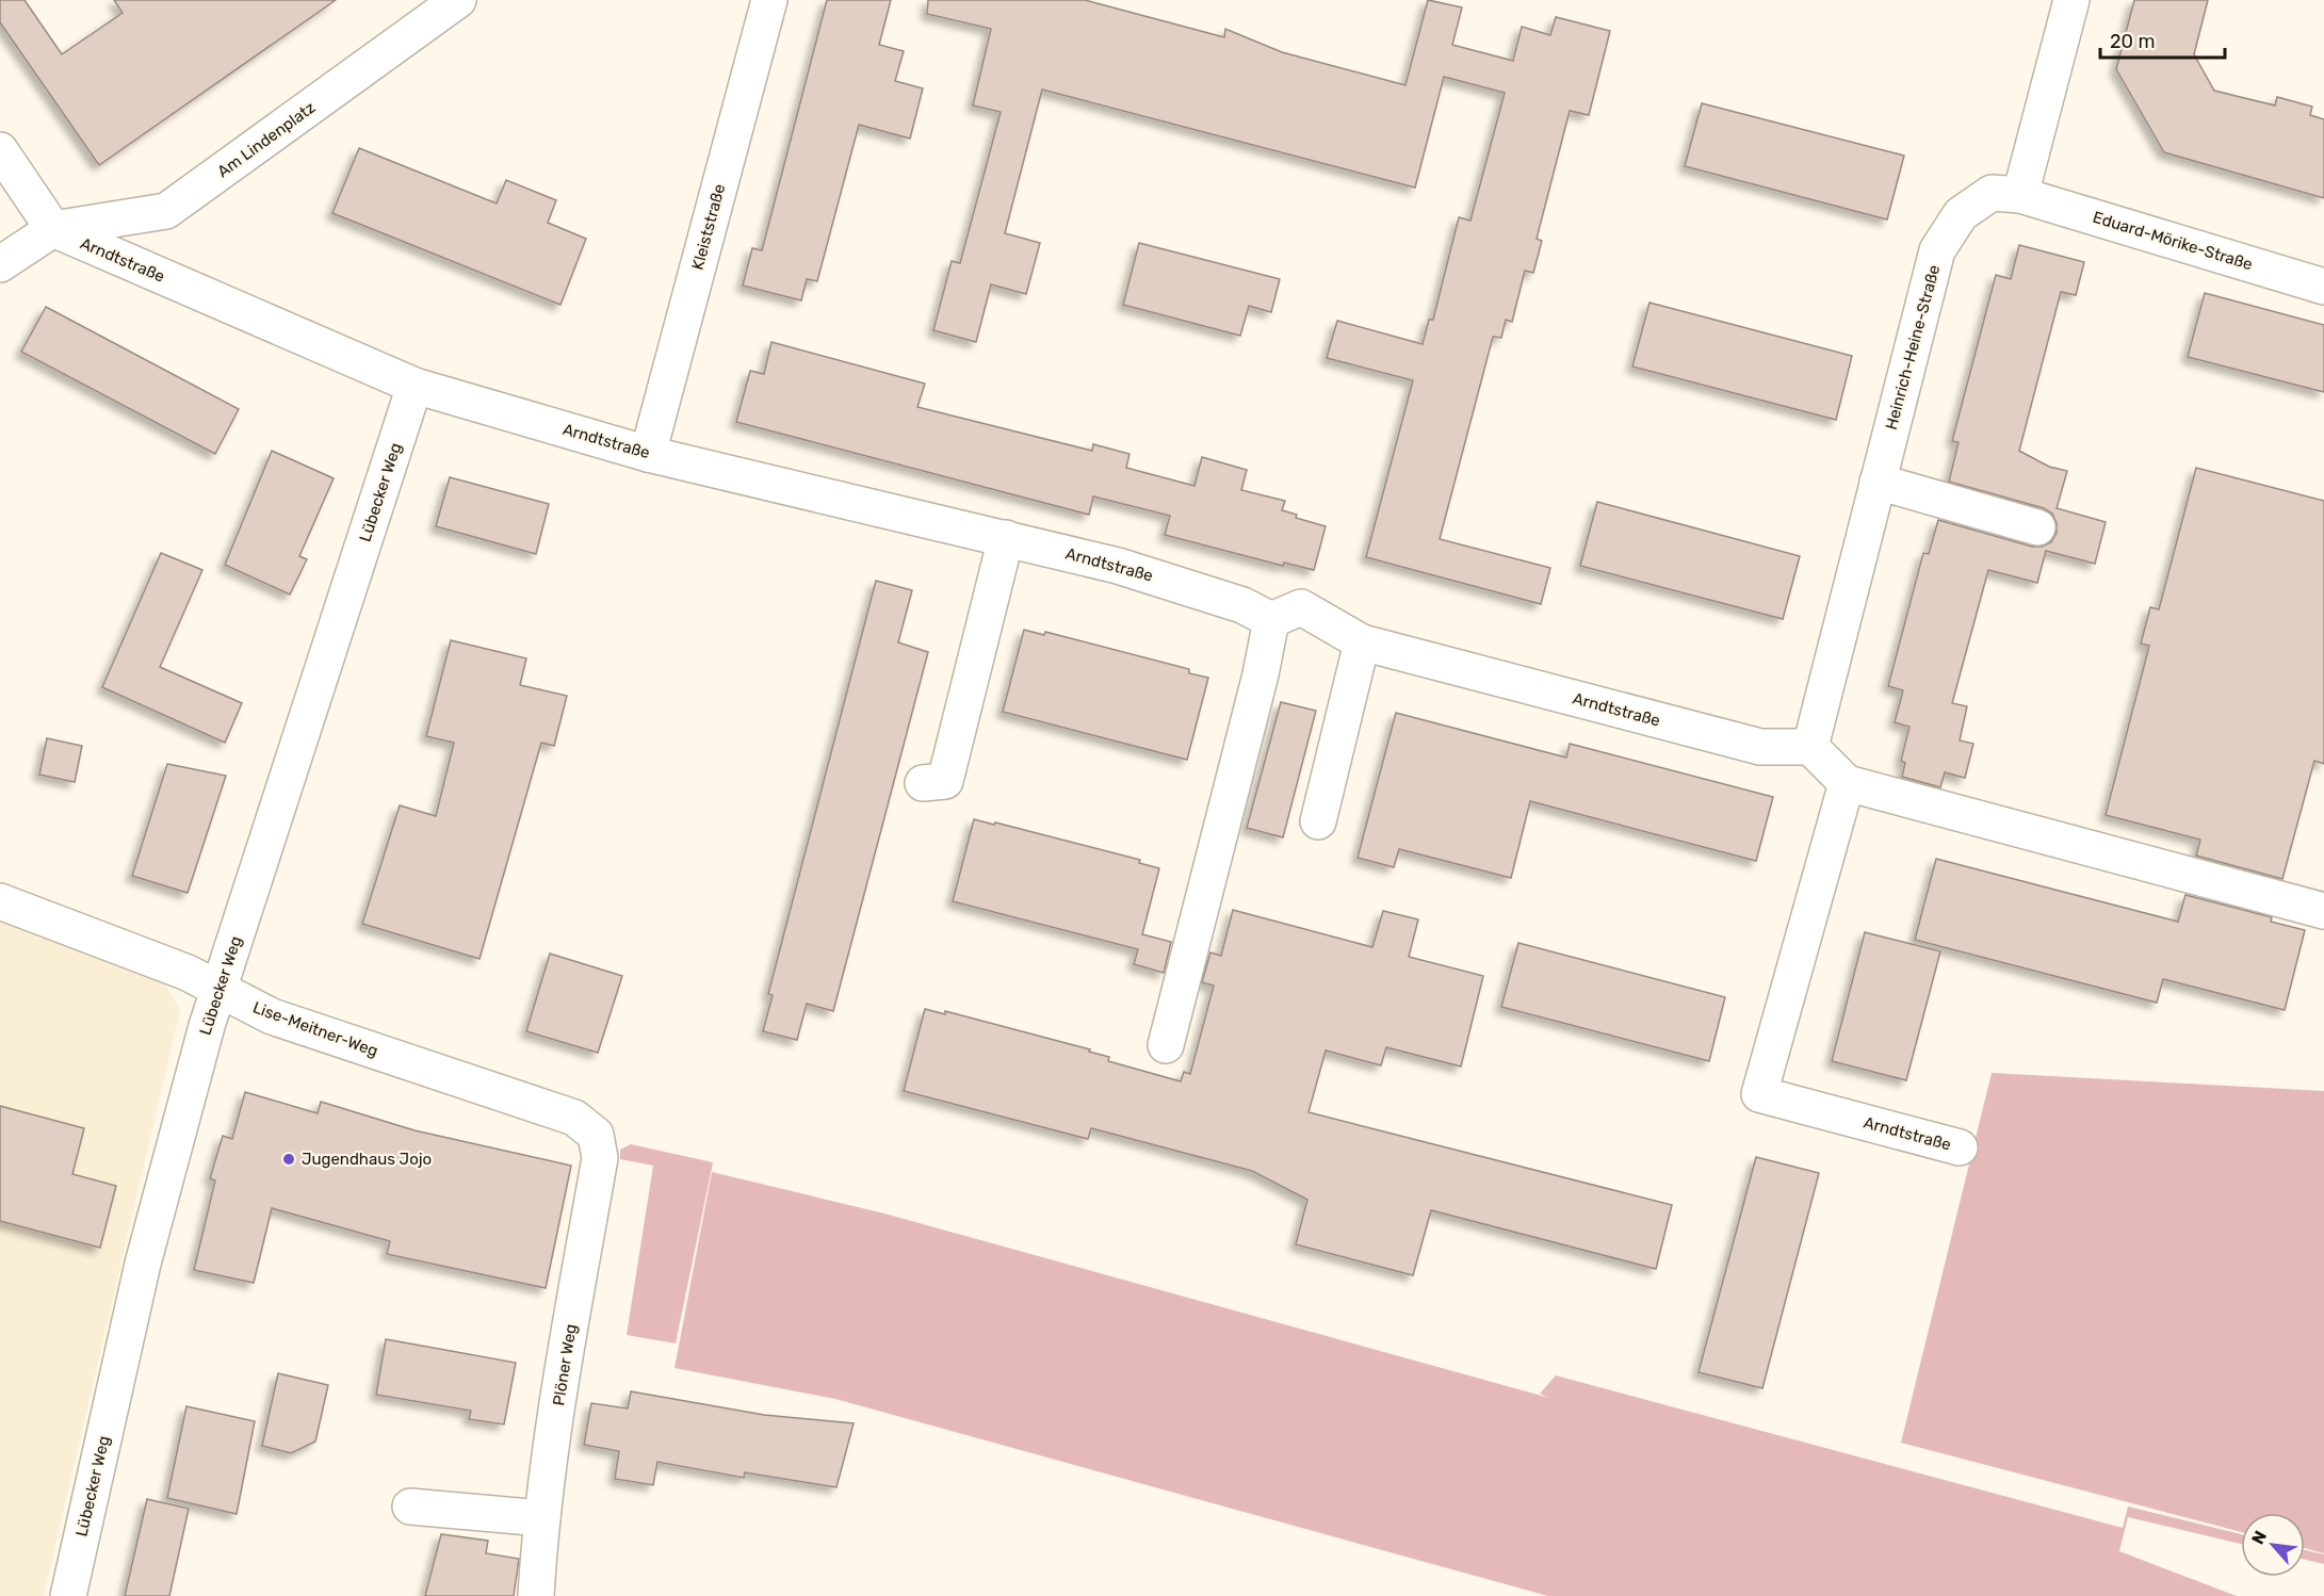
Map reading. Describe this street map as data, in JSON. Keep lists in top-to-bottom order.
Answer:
{
  "streets": {
    "street": [
      "Am Lindenplatz",
      "Kleiststraße",
      "Eduard-Mörike-Straße",
      "Arndtstraße",
      "Heinrich-Heine-Straße",
      "Lübecker Weg",
      "Lise-Meitner-Weg",
      "Plöner Weg"
    ]
  },
  "crossings": [
    ["Am Lindenplatz", "Arndtstraße"],
    ["Kleiststraße", "Arndtstraße"],
    ["Eduard-Mörike-Straße", "Heinrich-Heine-Straße"],
    ["Arndtstraße", "Heinrich-Heine-Straße"],
    ["Arndtstraße", "Lübecker Weg"],
    ["Lübecker Weg", "Lise-Meitner-Weg"],
    ["Lise-Meitner-Weg", "Plöner Weg"]
  ],
  "places": ["Jugendhaus Jojo"],
  "scale_bar": "20 m",
  "north": "top left"
}
